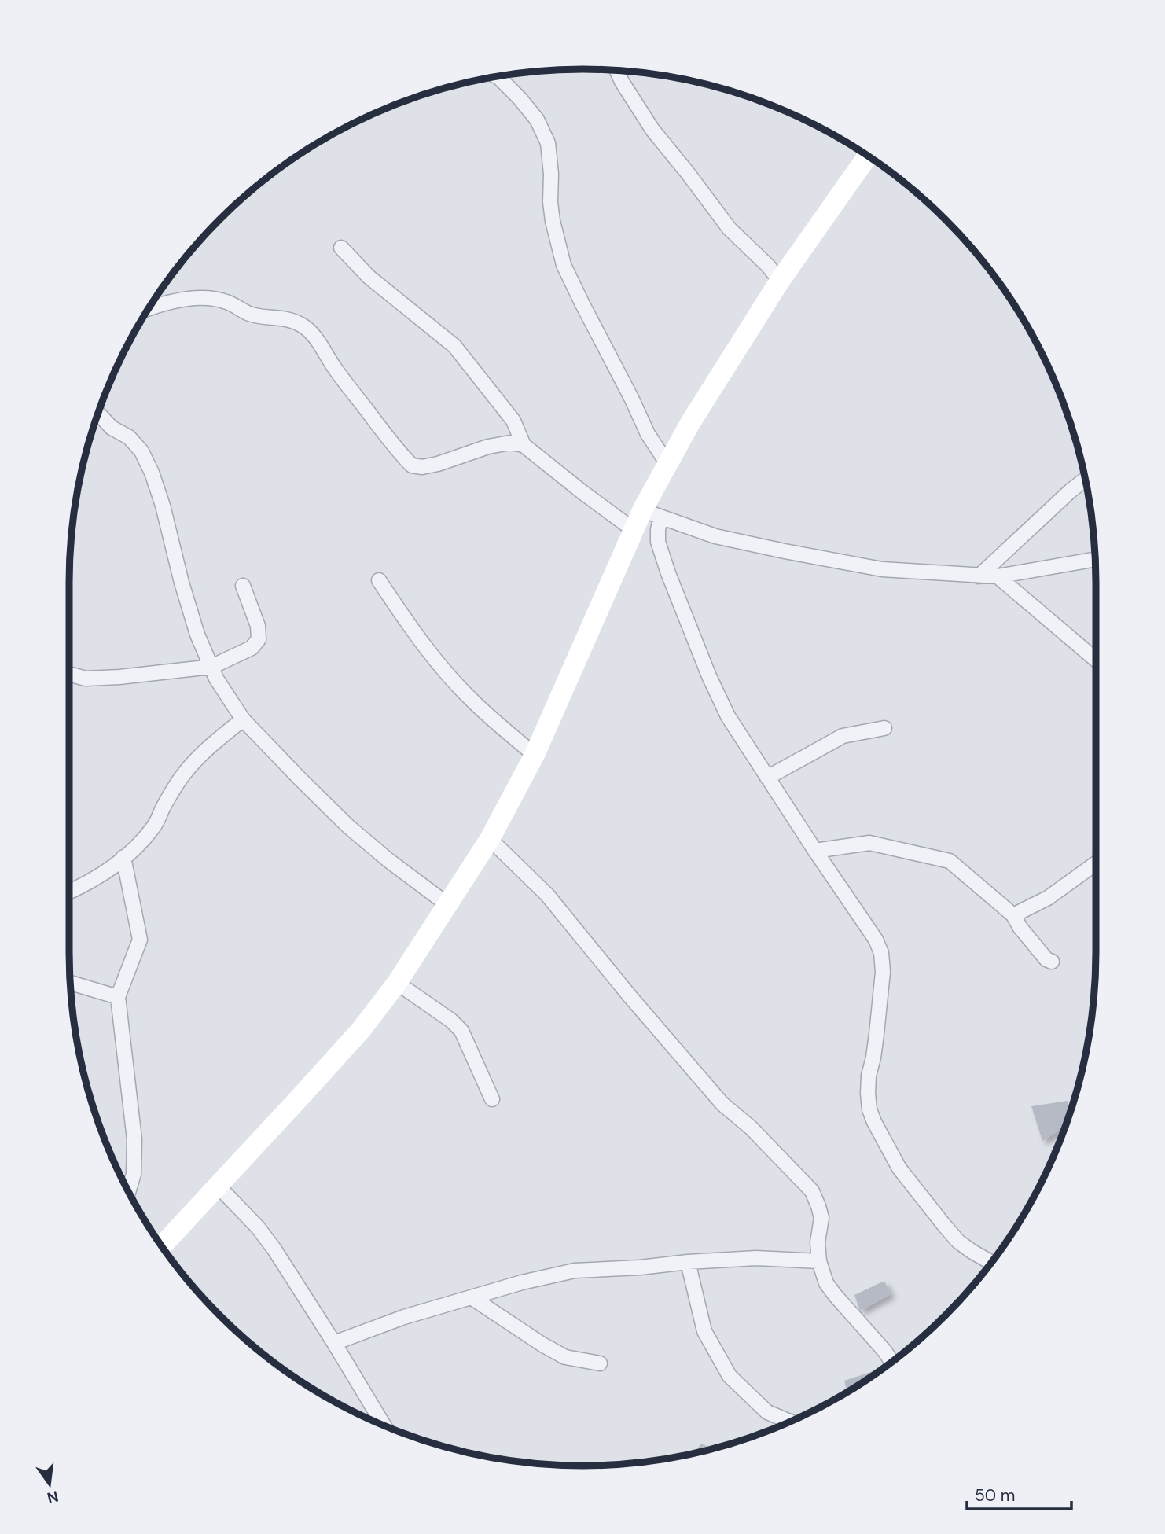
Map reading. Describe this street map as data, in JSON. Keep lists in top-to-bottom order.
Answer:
{
  "scale_bar": "50 m",
  "north": "bottom"
}
